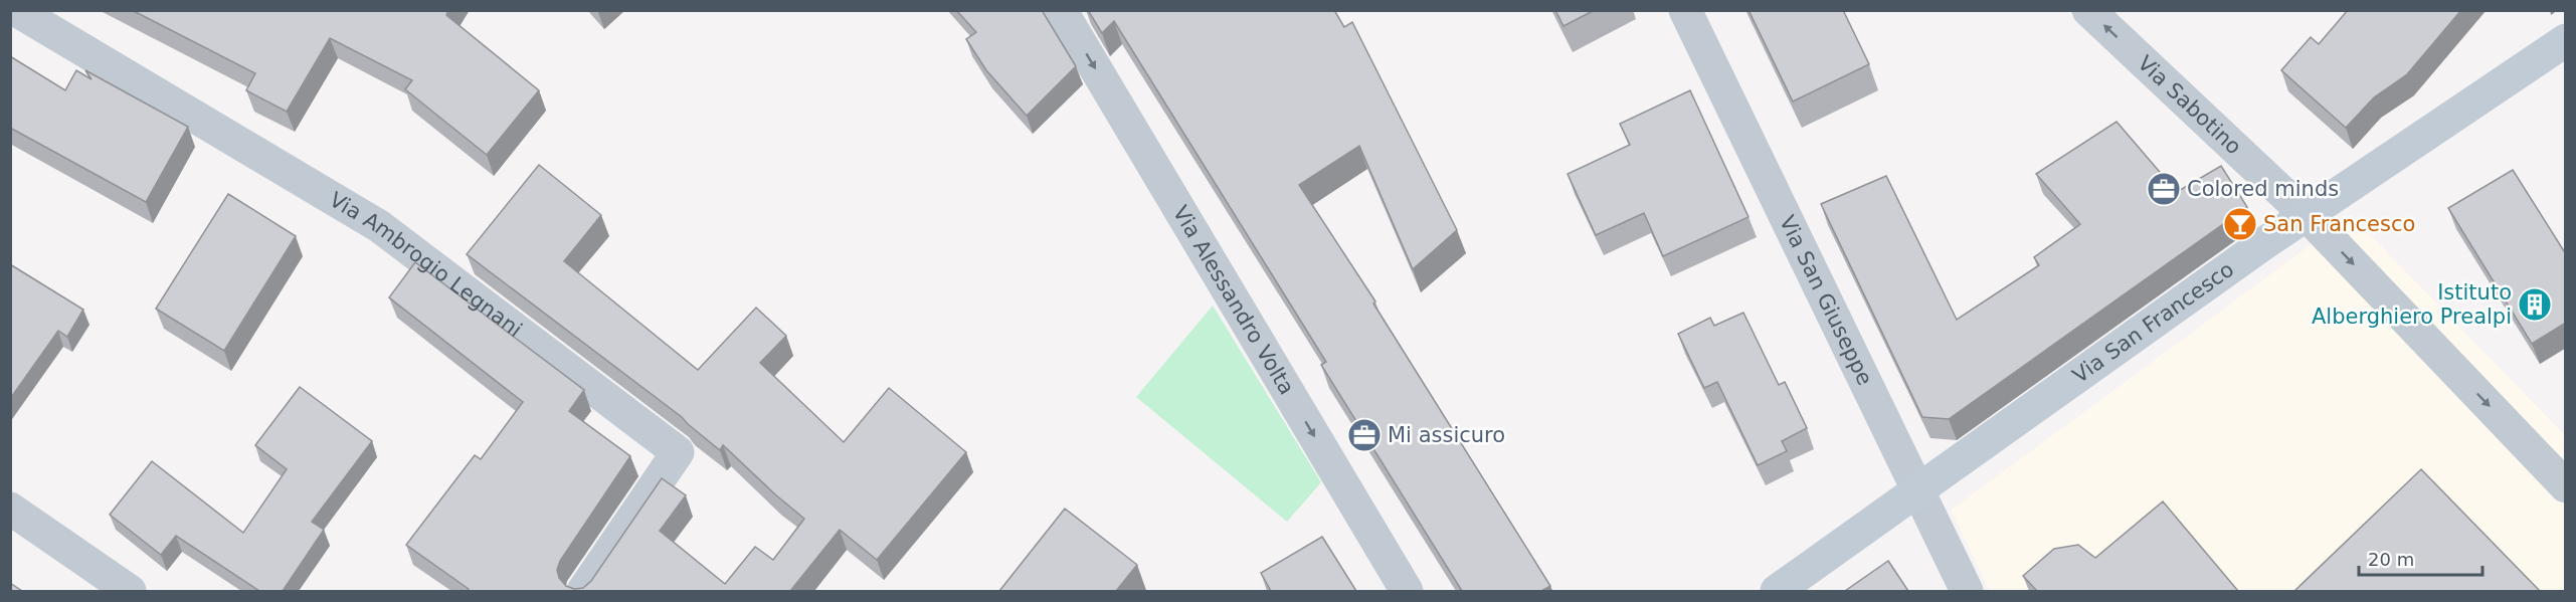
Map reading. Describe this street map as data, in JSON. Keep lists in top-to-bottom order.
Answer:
{
  "streets": {
    "street": [
      "Via Sabotino",
      "Via Ambrogio Legnani",
      "Via San Giuseppe",
      "Via Alessandro Volta",
      "Via San Francesco"
    ]
  },
  "crossings": [
    ["Via Sabotino", "Via San Francesco"],
    ["Via San Giuseppe", "Via San Francesco"]
  ],
  "one_way": ["Via Alessandro Volta"],
  "places": {
    "office": ["Colored minds", "Mi assicuro"],
    "bar": ["San Francesco"],
    "building": ["Istituto Alberghiero Prealpi"]
  },
  "scale_bar": "20 m"
}
